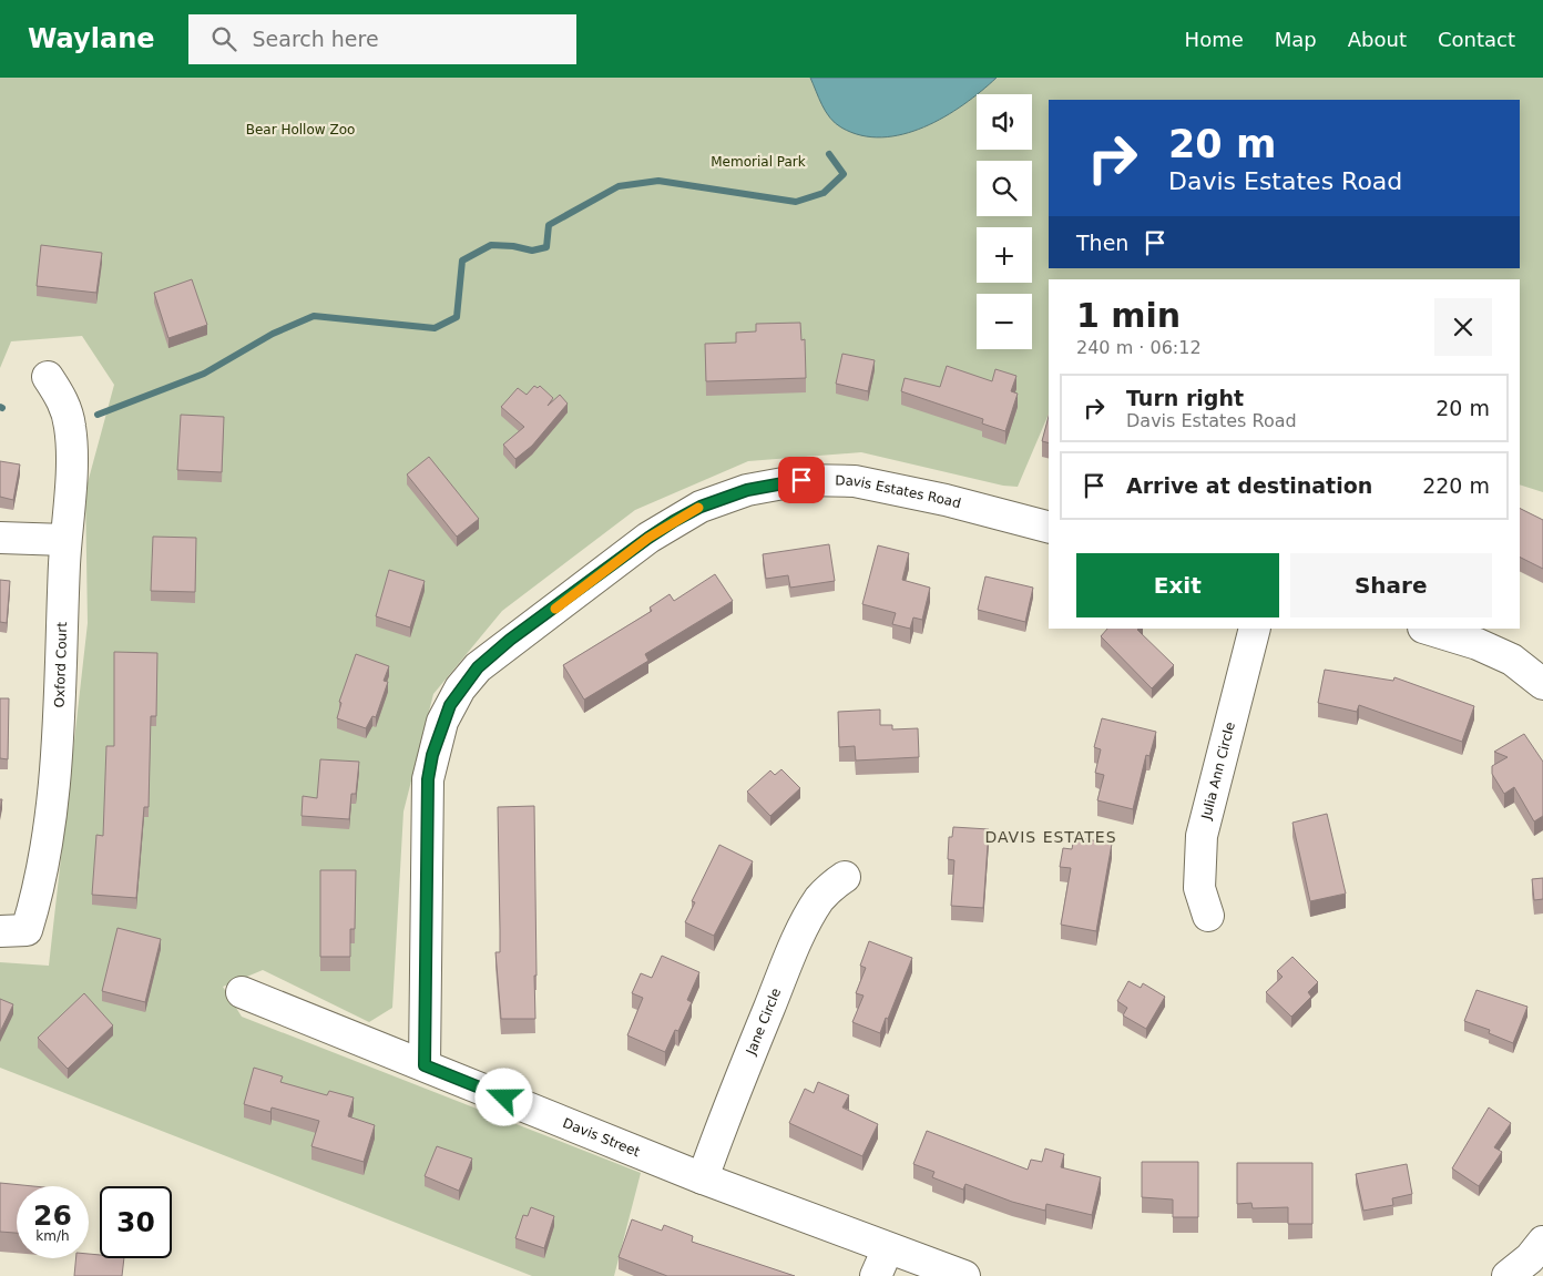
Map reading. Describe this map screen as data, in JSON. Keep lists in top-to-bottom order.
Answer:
{
  "streets": {
    "street": [
      "Davis Estates Road",
      "Oxford Court",
      "Julia Ann Circle",
      "Jane Circle",
      "Davis Street"
    ]
  },
  "crossings": [
    ["Davis Estates Road", "Davis Street"],
    ["Jane Circle", "Davis Street"]
  ],
  "districts": ["DAVIS ESTATES"],
  "parks": ["Bear Hollow Zoo", "Memorial Park"],
  "page": {
    "header": "Waylane",
    "search": "Search here",
    "nav": [
      "Home",
      "Map",
      "About",
      "Contact"
    ],
    "map_buttons": ["+", "−"],
    "turn": ["20 m", "Davis Estates Road"],
    "then": "Then",
    "heading": ["1 min", "240 m · 06:12"],
    "list": [
      {
        "name": "Turn right",
        "note": "Davis Estates Road",
        "value": "20 m"
      },
      {
        "name": "Arrive at destination",
        "value": "220 m"
      }
    ],
    "buttons": ["Exit", "Share"],
    "speed": "26 km/h",
    "limit": "30"
  }
}
